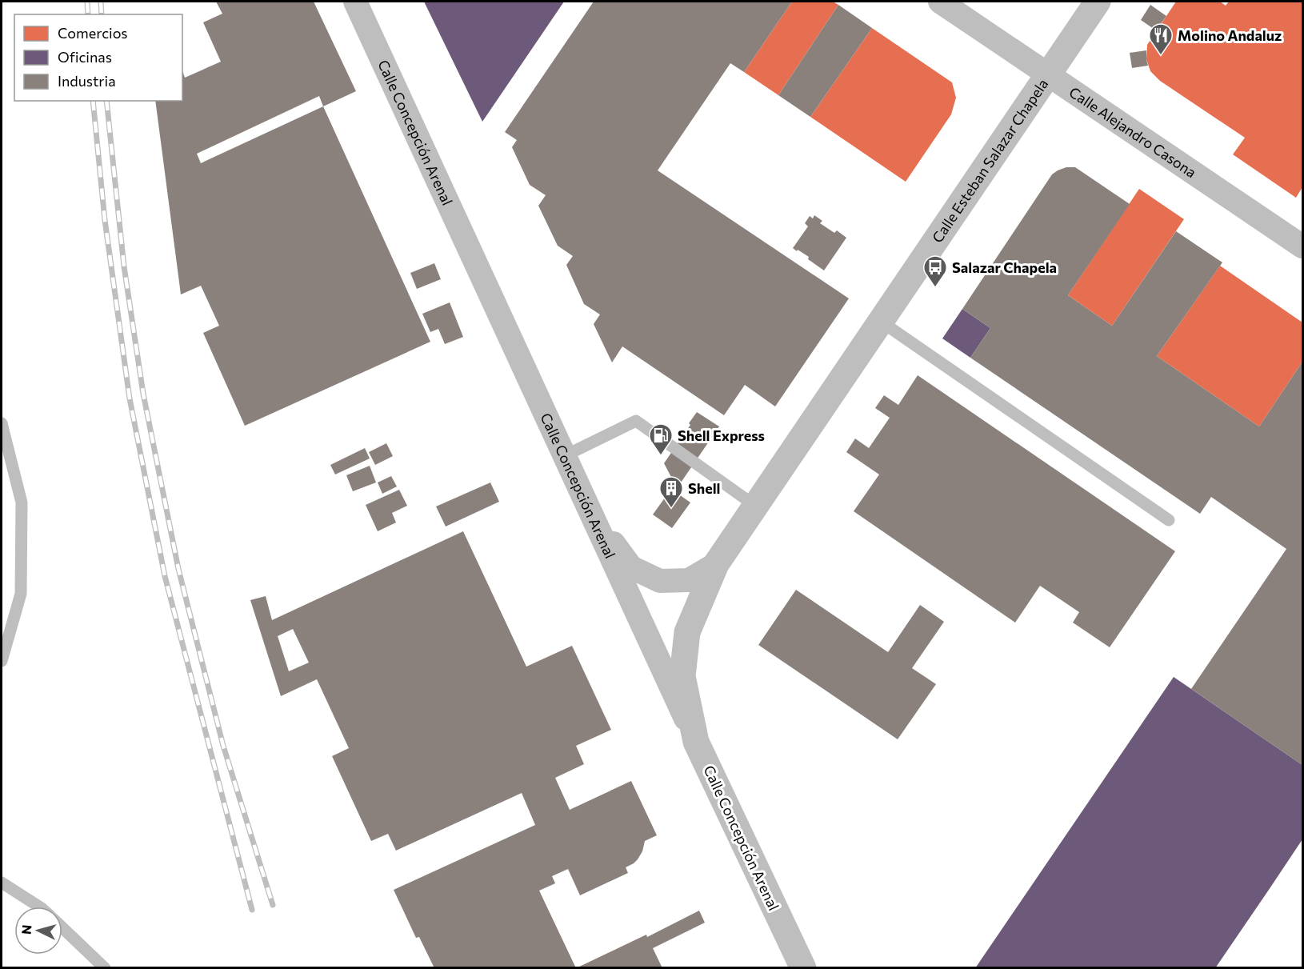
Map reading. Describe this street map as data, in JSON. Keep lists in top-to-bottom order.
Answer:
{
  "streets": {
    "street": ["Calle Concepción Arenal", "Calle Alejandro Casona", "Calle Esteban Salazar Chapela"]
  },
  "crossings": [
    ["Calle Concepción Arenal", "Calle Esteban Salazar Chapela"],
    ["Calle Alejandro Casona", "Calle Esteban Salazar Chapela"]
  ],
  "places": {
    "restaurant": ["Molino Andaluz"],
    "bus stop": ["Salazar Chapela"],
    "fuel station": ["Shell Express"],
    "building": ["Shell"]
  },
  "legend": ["Comercios", "Oficinas", "Industria"],
  "north": "left"
}
